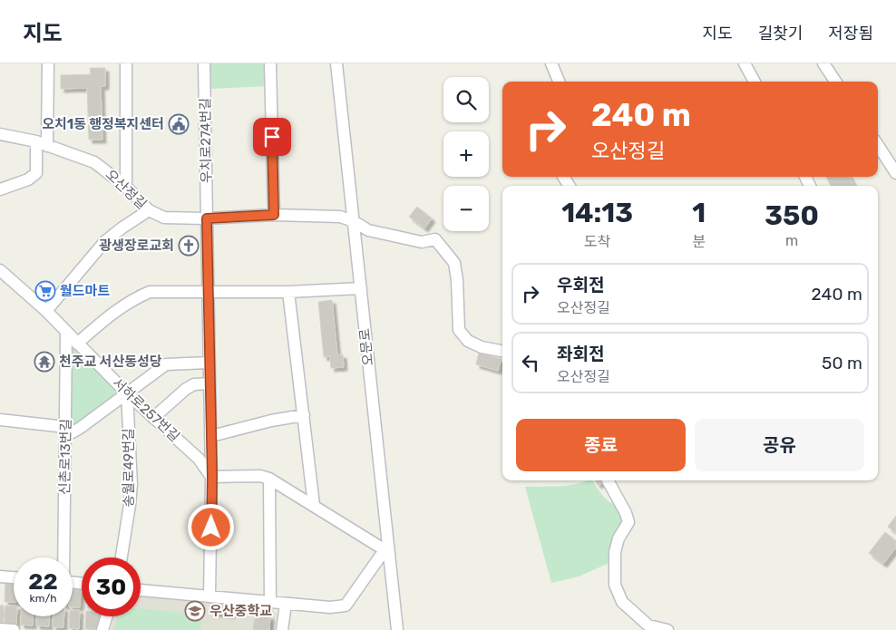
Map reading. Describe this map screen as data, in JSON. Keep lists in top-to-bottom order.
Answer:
{
  "streets": {
    "street": [
      "우치로274번길",
      "오산정길",
      "오문로",
      "서하로257번길",
      "신촌로13번길",
      "송월로49번길"
    ]
  },
  "crossings": [
    ["우치로274번길", "오산정길"],
    ["우치로274번길", "서하로257번길"],
    ["오산정길", "오문로"],
    ["서하로257번길", "신촌로13번길"],
    ["서하로257번길", "송월로49번길"]
  ],
  "places": {
    "public building": ["오치1동 행정복지센터"],
    "church": ["광생장로교회"],
    "supermarket": ["월드마트"],
    "temple": ["천주교 서산동성당"],
    "school or university": ["우산중학교"]
  },
  "page": {
    "header": "지도",
    "nav": ["지도", "길찾기", "저장됨"],
    "map_buttons": ["+", "−"],
    "turn": ["240 m", "오산정길"],
    "eta": [
      "14:13",
      "도착",
      "1",
      "분",
      "350",
      "m"
    ],
    "list": [
      {
        "name": "우회전",
        "note": "오산정길",
        "value": "240 m"
      },
      {
        "name": "좌회전",
        "note": "오산정길",
        "value": "50 m"
      }
    ],
    "buttons": ["종료", "공유"],
    "speed": "22 km/h",
    "limit": "30"
  }
}
